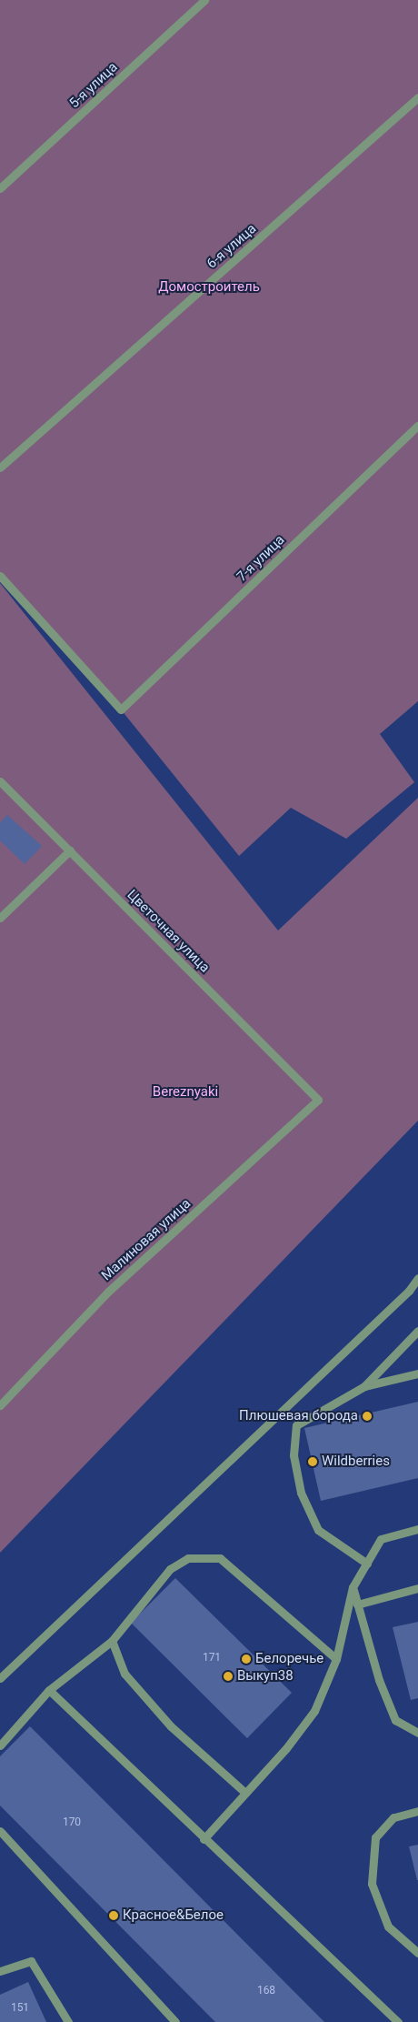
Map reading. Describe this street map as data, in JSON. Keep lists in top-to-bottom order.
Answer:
{
  "streets": {
    "street": [
      "5-я улица",
      "6-я улица",
      "7-я улица",
      "Цветочная улица",
      "Малиновая улица"
    ]
  },
  "crossings": [
    ["Цветочная улица", "Малиновая улица"]
  ],
  "parks": ["Домостроитель", "Bereznyaki"],
  "places": [
    "Плюшевая борода",
    "Wildberries",
    "Белоречье",
    "Выкуп38",
    "Красное&Белое"
  ],
  "house_numbers": [
    "171",
    "170",
    "168",
    "151"
  ]
}
